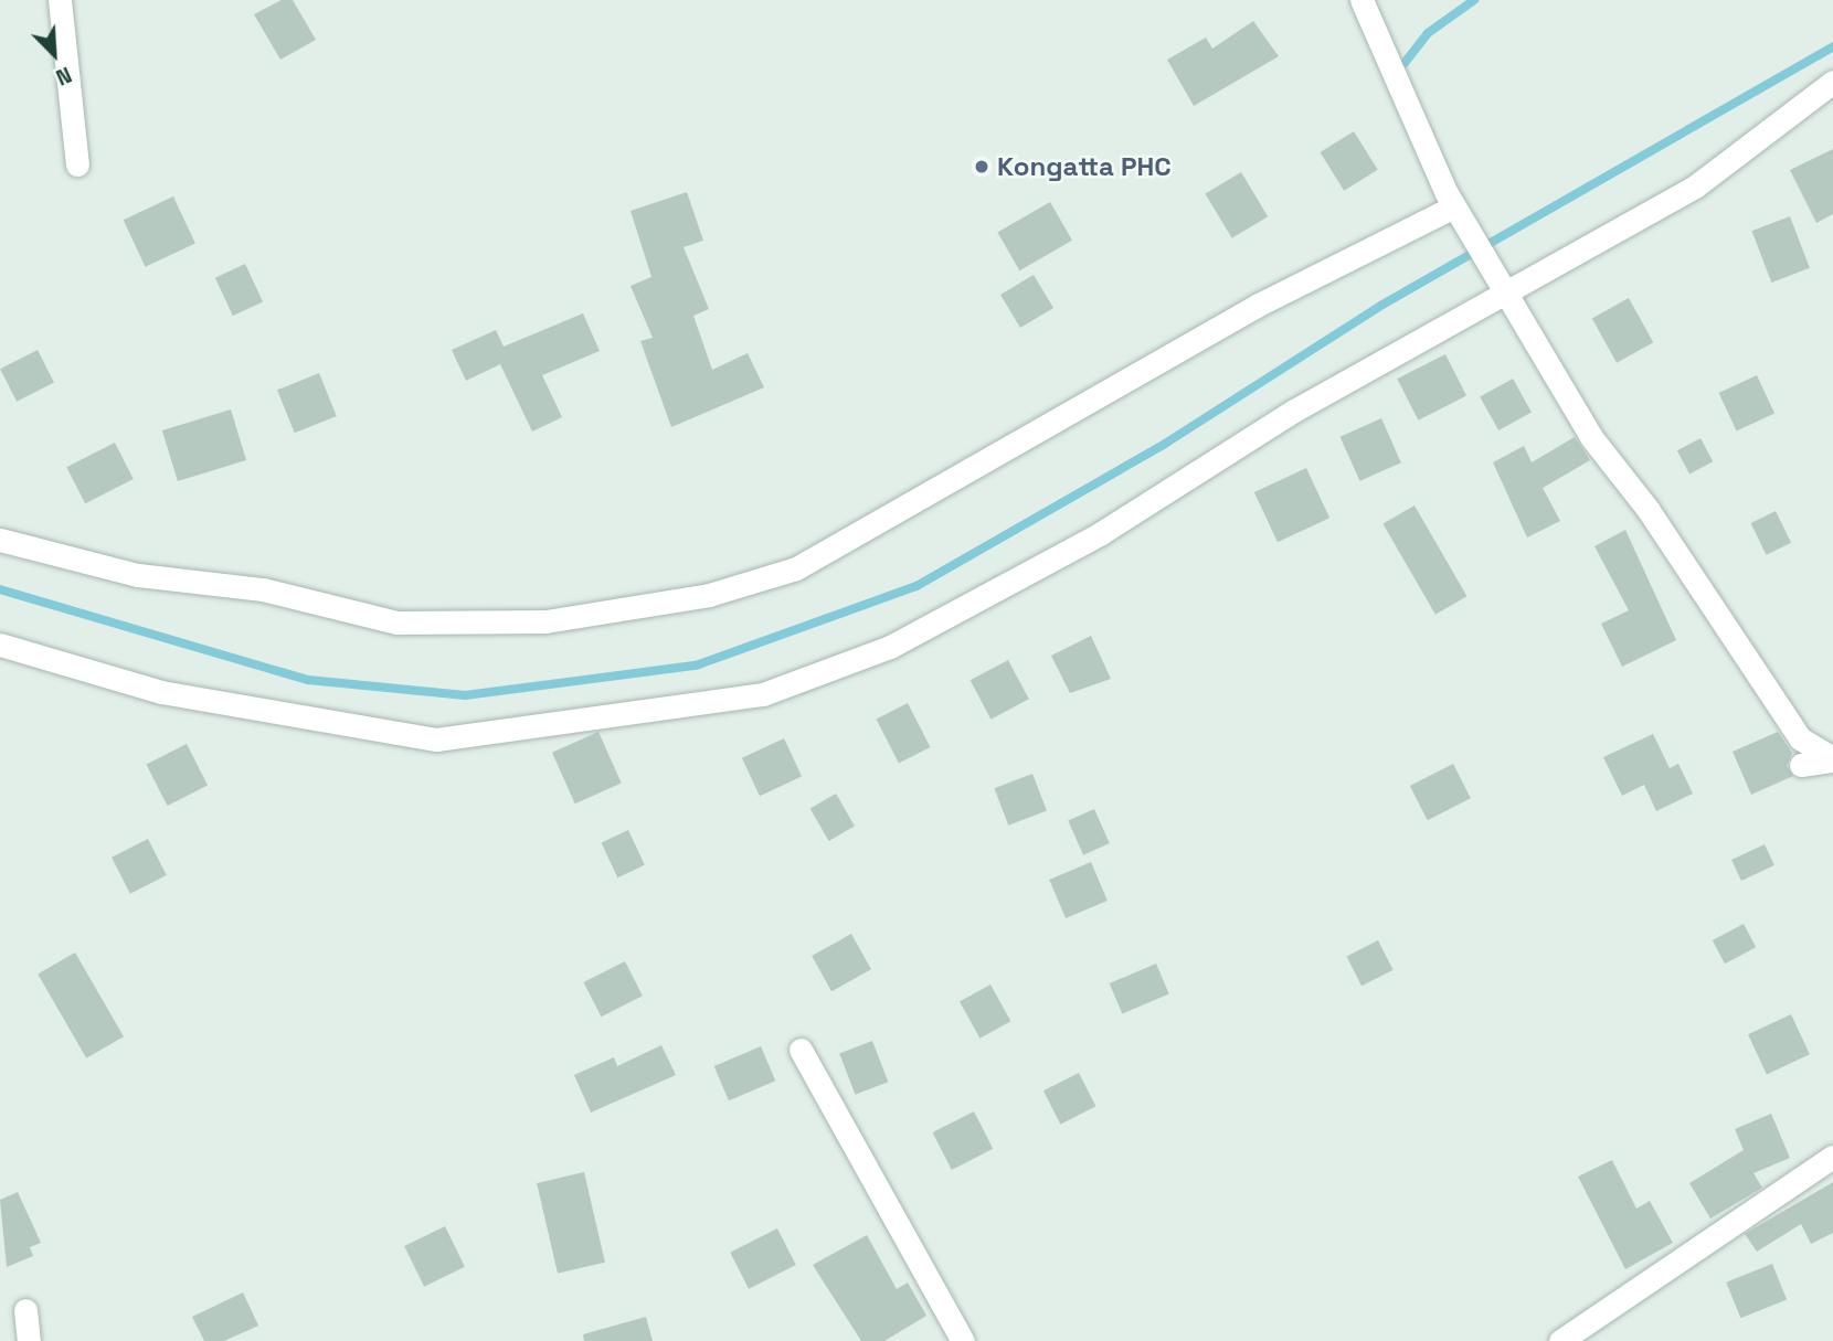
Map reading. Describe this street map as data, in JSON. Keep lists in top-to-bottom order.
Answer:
{
  "places": ["Kongatta PHC"],
  "north": "bottom right"
}
